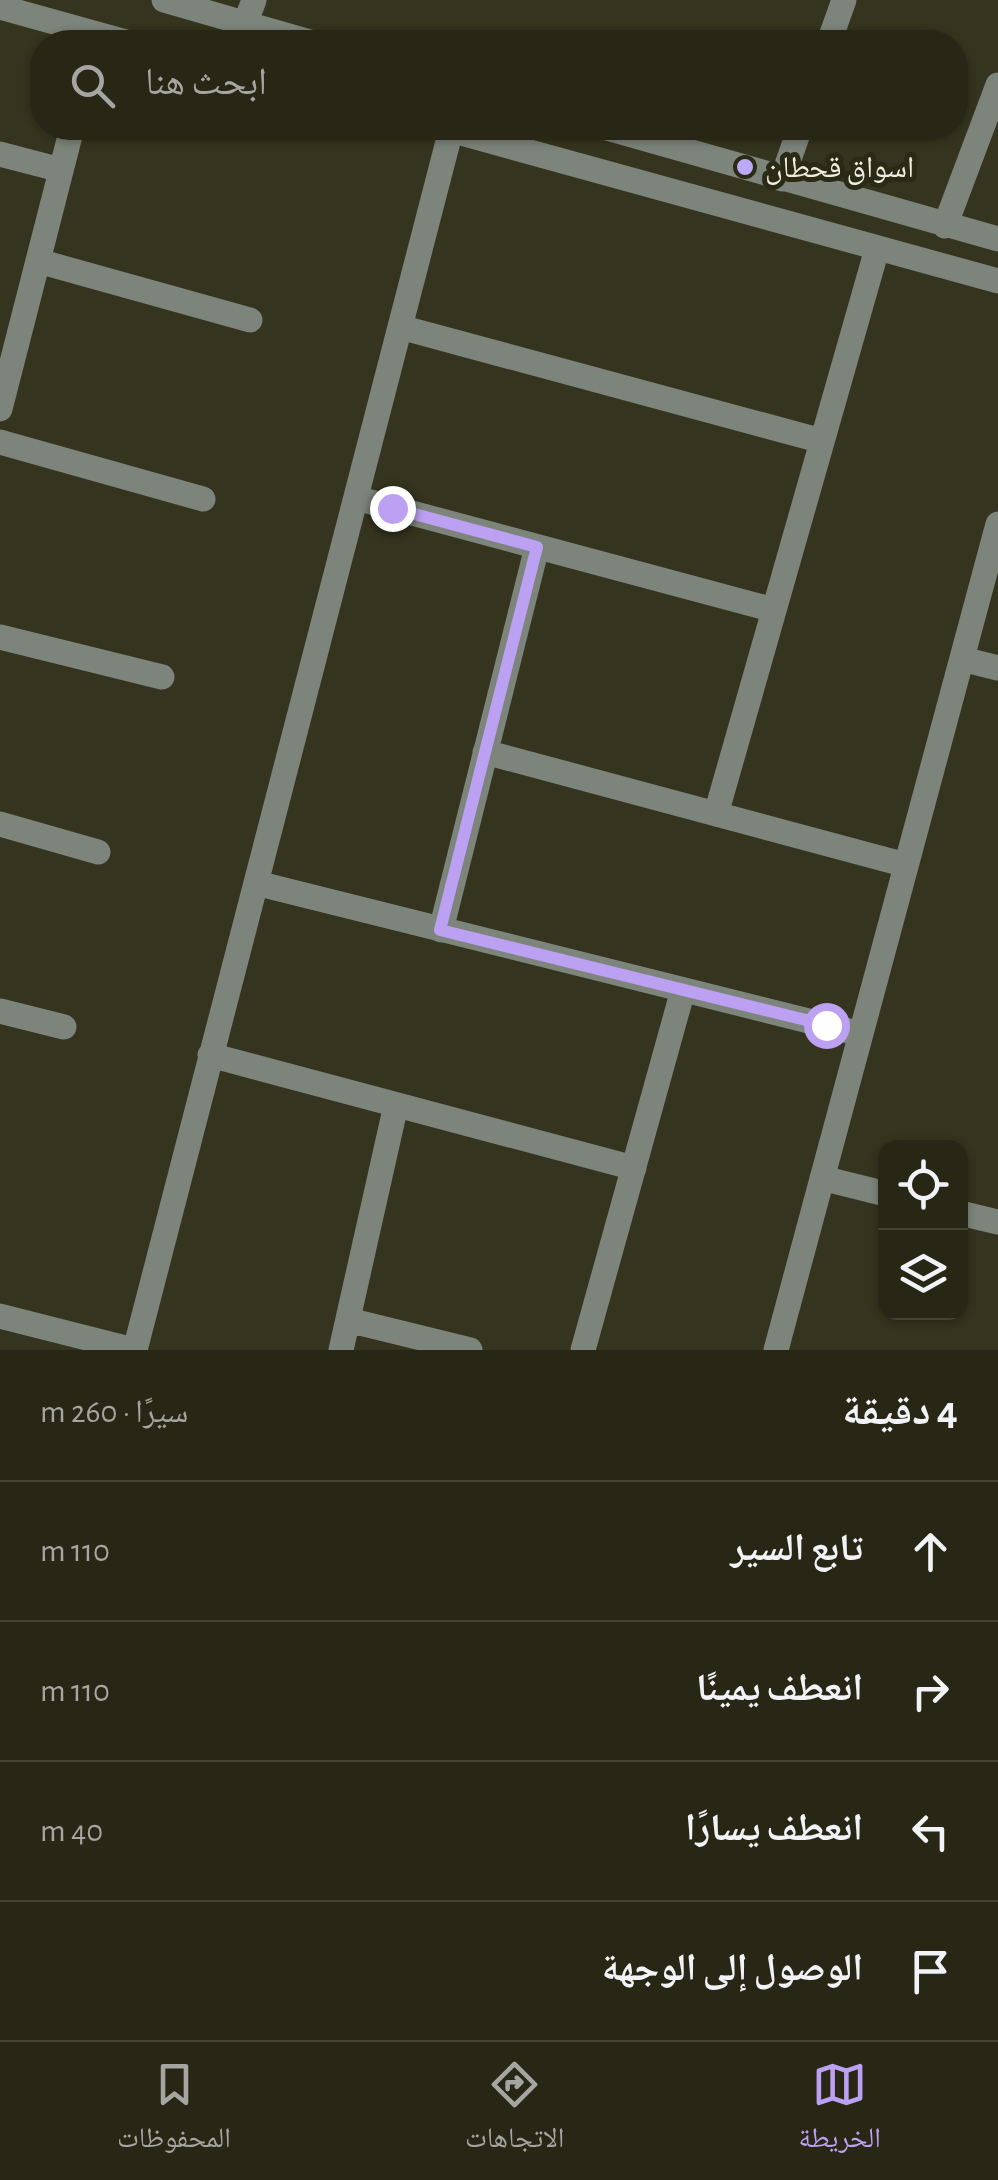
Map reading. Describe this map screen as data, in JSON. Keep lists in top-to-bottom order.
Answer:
{
  "places": ["اسواق قحطان"],
  "page": {
    "search": "ابحث هنا",
    "heading": ["4 دقيقة", "سيرًا · 260 m"],
    "list": [
      ["تابع السير", "110 m"],
      ["انعطف يمينًا", "110 m"],
      ["انعطف يسارًا", "40 m"],
      "الوصول إلى الوجهة"
    ],
    "nav": ["الخريطة", "الاتجاهات", "المحفوظات"]
  }
}
